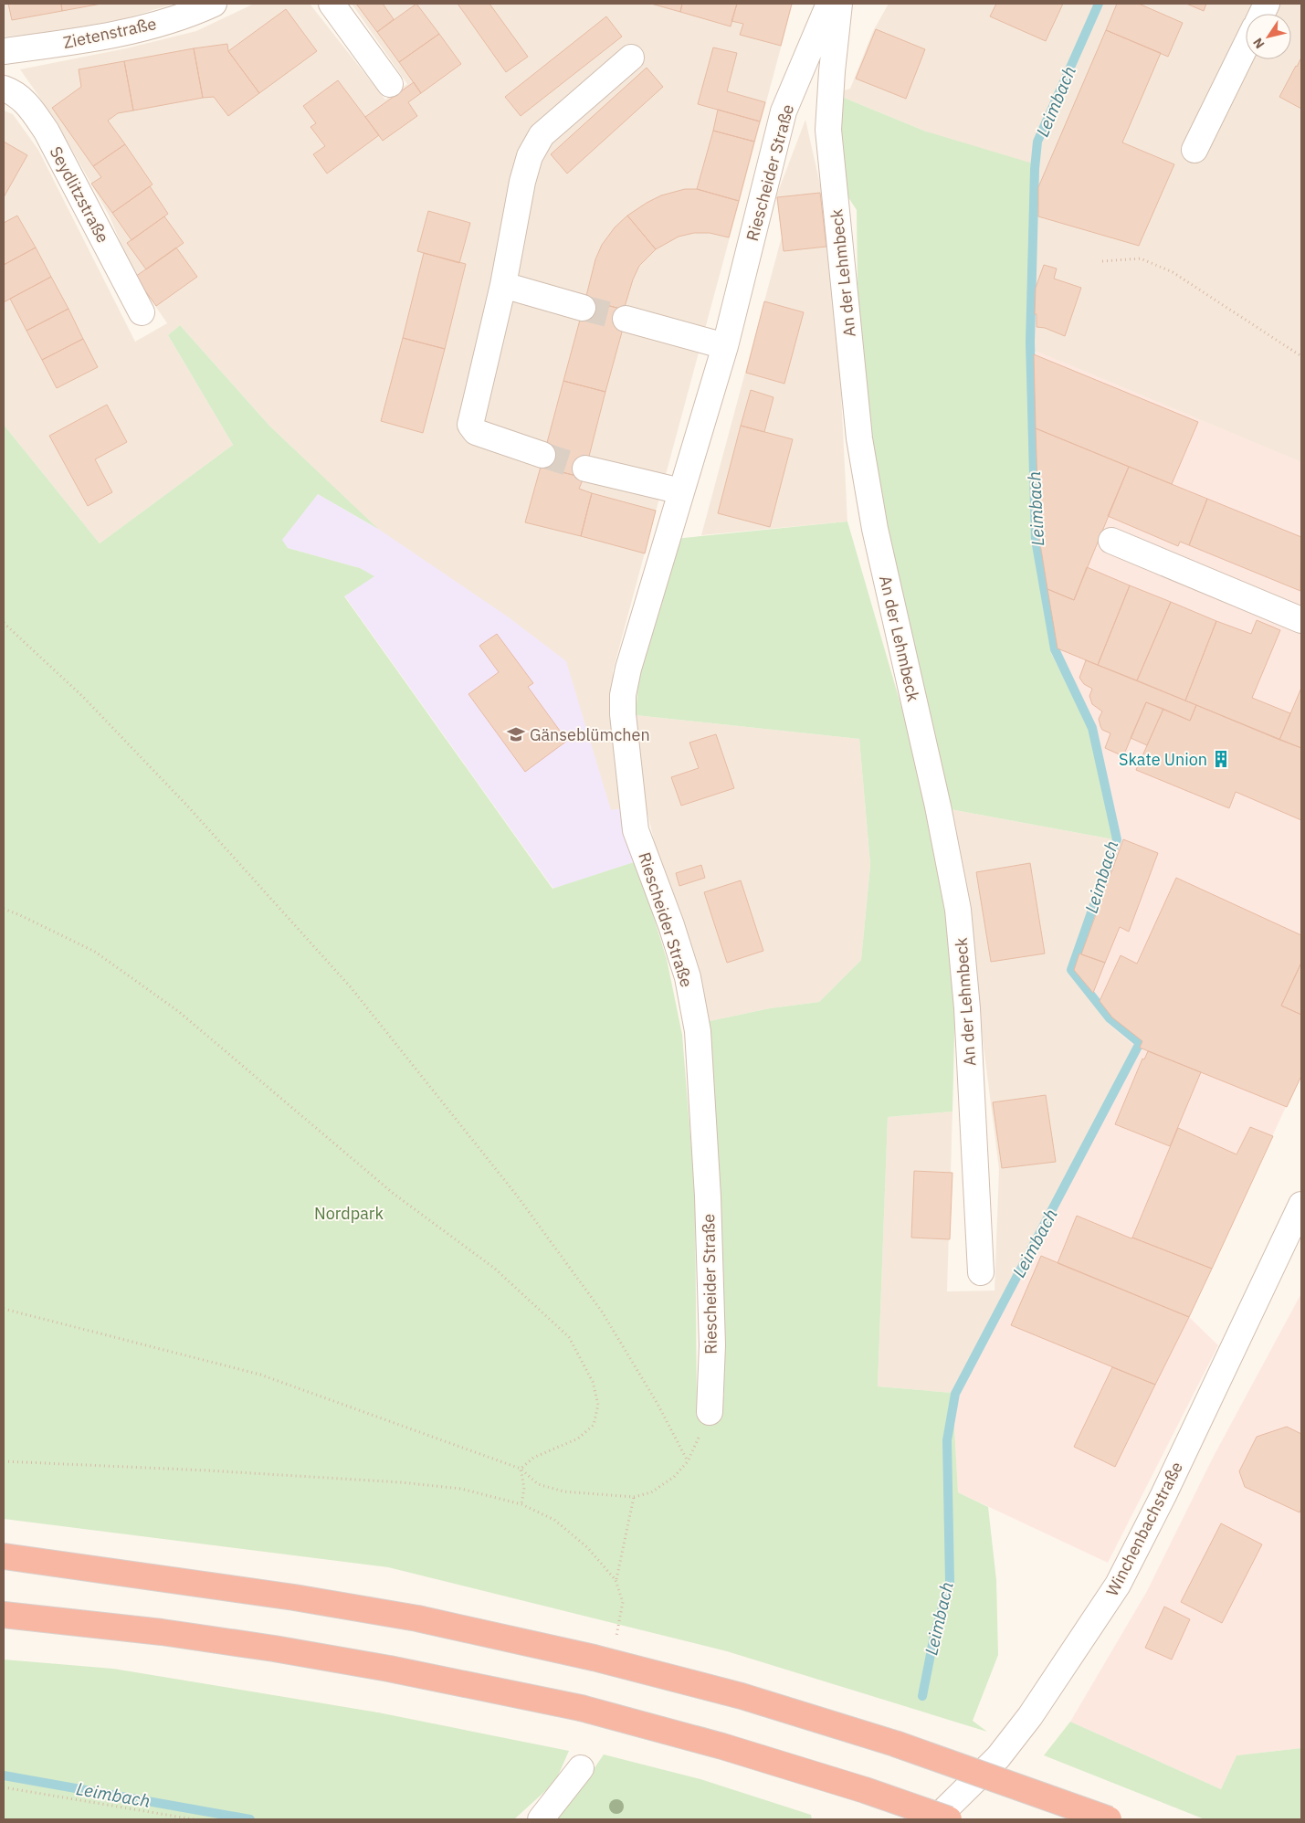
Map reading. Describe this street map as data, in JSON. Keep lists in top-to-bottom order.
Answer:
{
  "streets": {
    "street": [
      "Zietenstraße",
      "Riescheider Straße",
      "Seydlitzstraße",
      "An der Lehmbeck",
      "Winchenbachstraße"
    ]
  },
  "water": ["Leimbach"],
  "parks": ["Nordpark"],
  "places": {
    "school or university": ["Gänseblümchen"],
    "building": ["Skate Union"]
  },
  "north": "bottom left"
}
